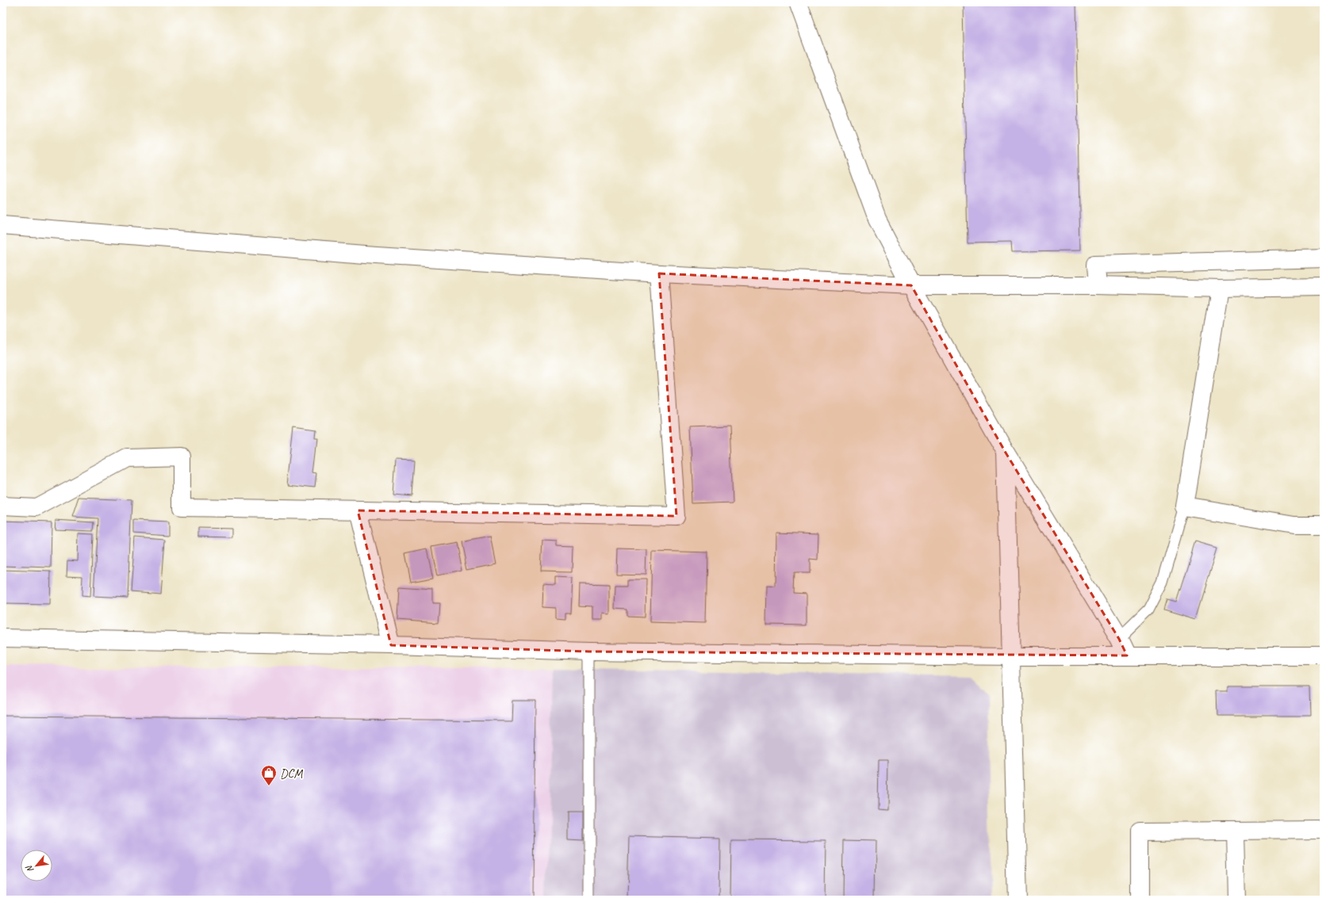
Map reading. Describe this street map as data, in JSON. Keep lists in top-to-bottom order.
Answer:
{
  "places": {
    "shop": ["DCM"]
  },
  "north": "bottom left"
}
